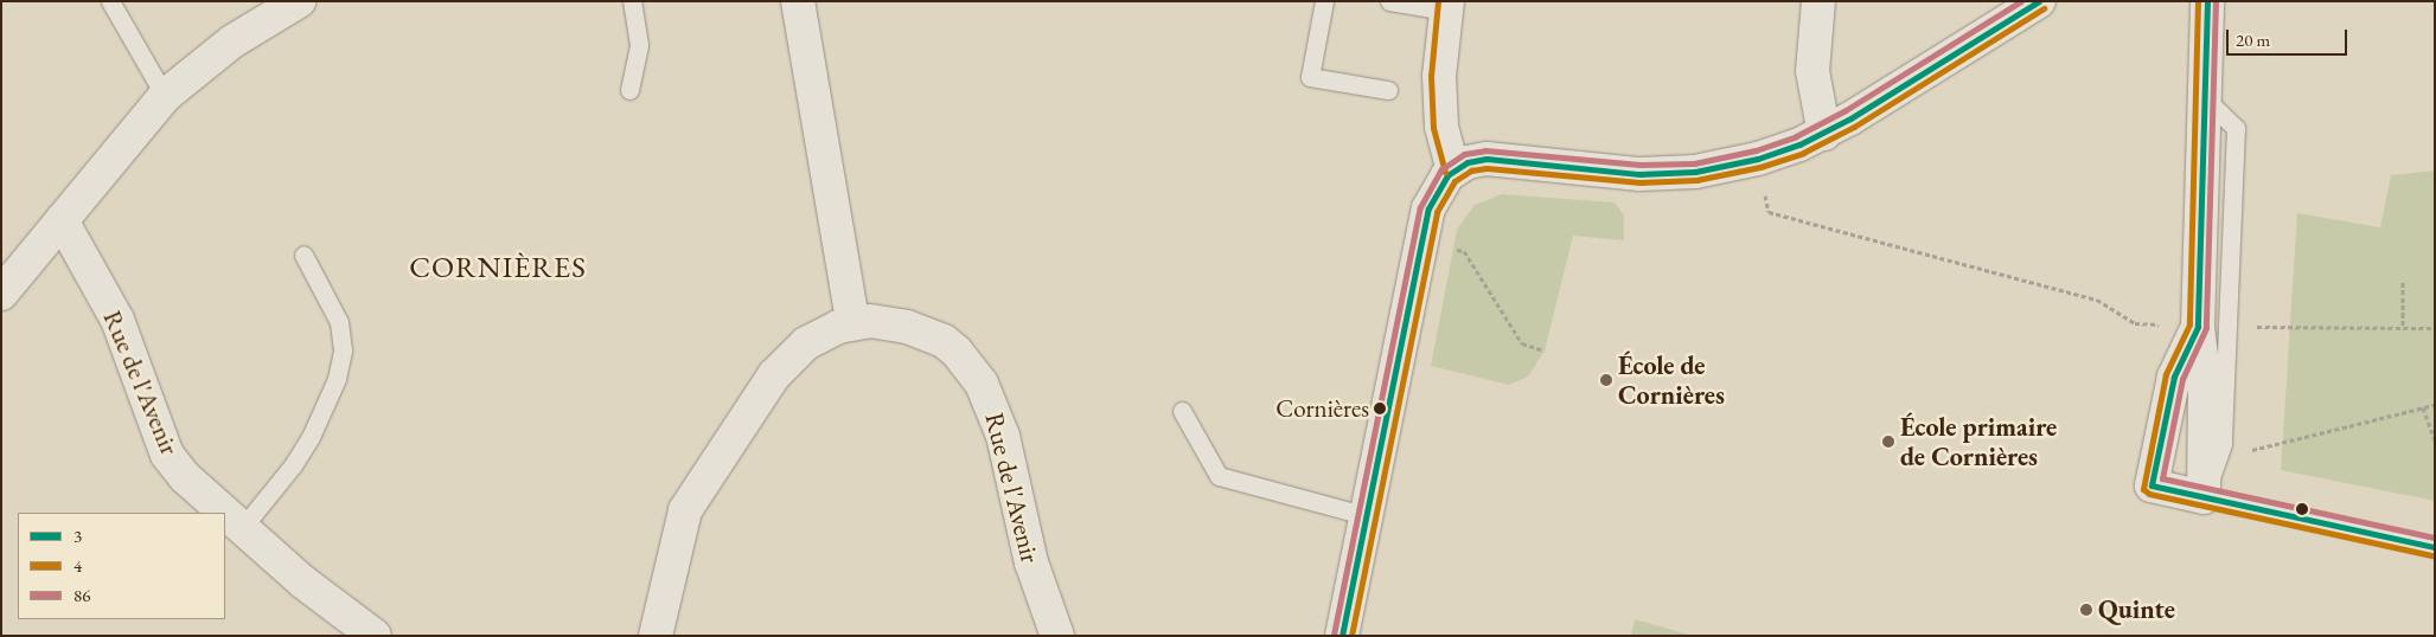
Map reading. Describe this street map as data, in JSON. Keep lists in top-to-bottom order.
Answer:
{
  "streets": {
    "street": ["Rue de l'Avenir"]
  },
  "districts": ["CORNIÈRES"],
  "places": [
    "École de Cornières",
    "Cornières",
    "École primaire de Cornières",
    "Quinte"
  ],
  "lines": ["transit line 3", "transit line 4", "transit line 86"],
  "legend": ["3", "4", "86"],
  "scale_bar": "20 m"
}
